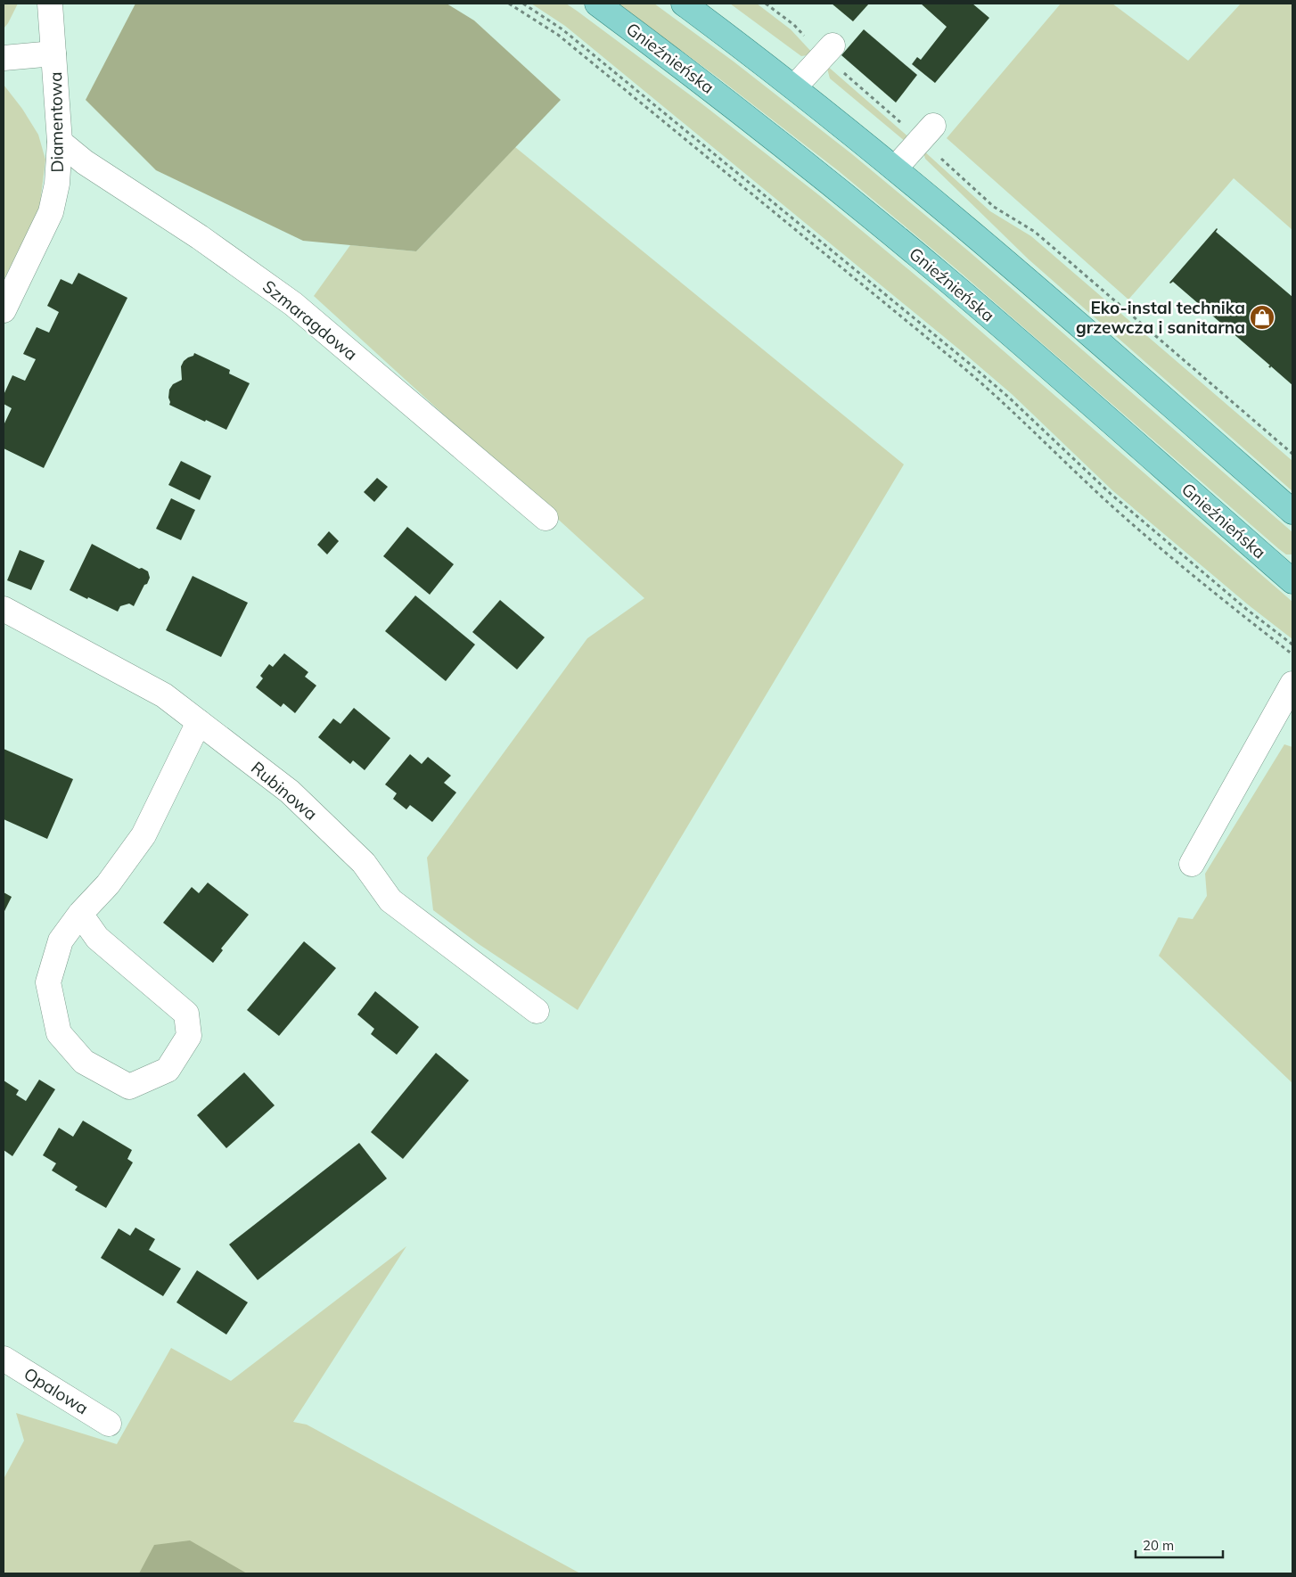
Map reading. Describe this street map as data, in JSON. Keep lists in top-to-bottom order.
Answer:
{
  "streets": {
    "main road": ["Gnieźnieńska"],
    "street": [
      "Diamentowa",
      "Szmaragdowa",
      "Rubinowa",
      "Opalowa"
    ]
  },
  "crossings": [
    ["Diamentowa", "Szmaragdowa"]
  ],
  "places": {
    "shop": ["Eko-instal technika grzewcza i sanitarna"]
  },
  "scale_bar": "20 m"
}
